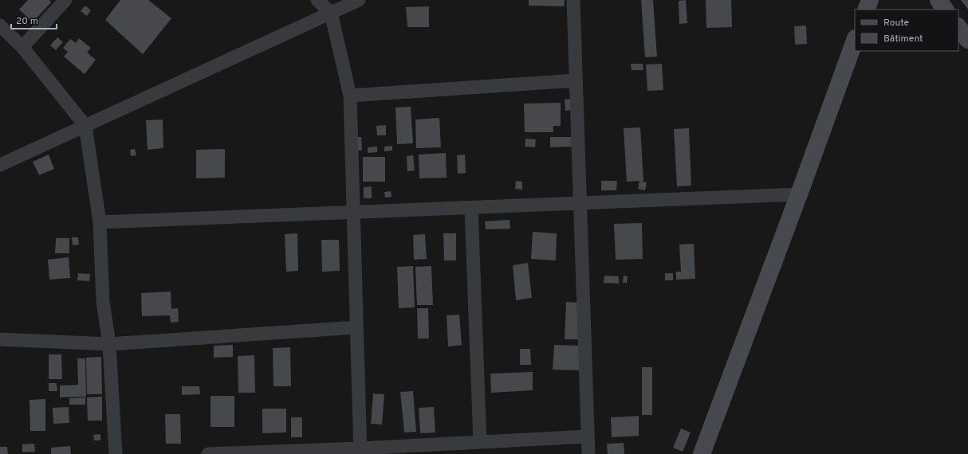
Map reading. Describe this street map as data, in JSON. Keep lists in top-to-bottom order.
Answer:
{
  "legend": ["Route", "Bâtiment"],
  "scale_bar": "20 m"
}
